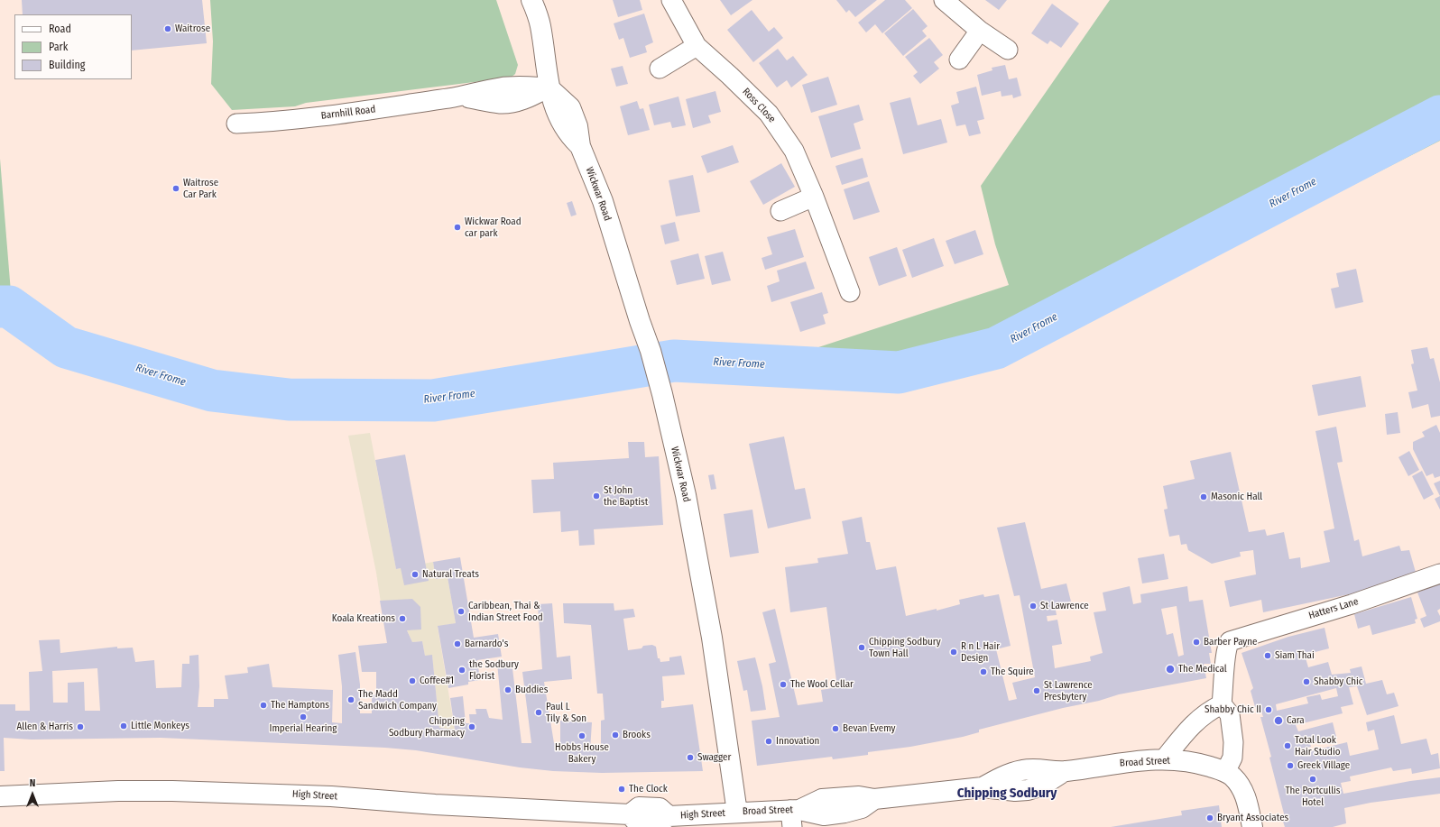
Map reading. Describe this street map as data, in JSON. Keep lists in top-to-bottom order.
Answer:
{
  "streets": {
    "main road": ["Wickwar Road", "Broad Street", "High Street"],
    "street": ["Ross Close", "Barnhill Road", "Hatters Lane"]
  },
  "crossings": [
    ["Barnhill Road", "Wickwar Road"],
    ["Wickwar Road", "Broad Street"],
    ["Wickwar Road", "High Street"],
    ["Broad Street", "High Street"]
  ],
  "districts": ["Chipping Sodbury"],
  "water": ["River Frome"],
  "places": [
    "Waitrose",
    "Waitrose Car Park",
    "Wickwar Road car park",
    "St John the Baptist",
    "Masonic Hall",
    "Natural Treats",
    "St Lawrence",
    "Caribbean, Thai & Indian Street Food",
    "Koala Kreations",
    "Barber Payne",
    "Barnardo's",
    "Chipping Sodbury Town Hall",
    "R n L Hair Design",
    "Siam Thai",
    "The Medical",
    "the Sodbury Florist",
    "The Squire",
    "Coffee#1",
    "Shabby Chic",
    "The Wool Cellar",
    "Buddies",
    "St Lawrence Presbytery",
    "The Madd Sandwich Company",
    "The Hamptons",
    "Shabby Chic II",
    "Paul L Tily & Son",
    "Imperial Hearing",
    "Cara",
    "Little Monkeys",
    "Allen & Harris",
    "Chipping Sodbury Pharmacy",
    "Bevan Evemy",
    "Brooks",
    "Hobbs House Bakery",
    "Innovation",
    "Total Look Hair Studio",
    "Swagger",
    "Greek Village",
    "The Portcullis Hotel",
    "The Clock",
    "Bryant Associates"
  ],
  "legend": ["Road", "Park", "Building"],
  "north": "top"
}
